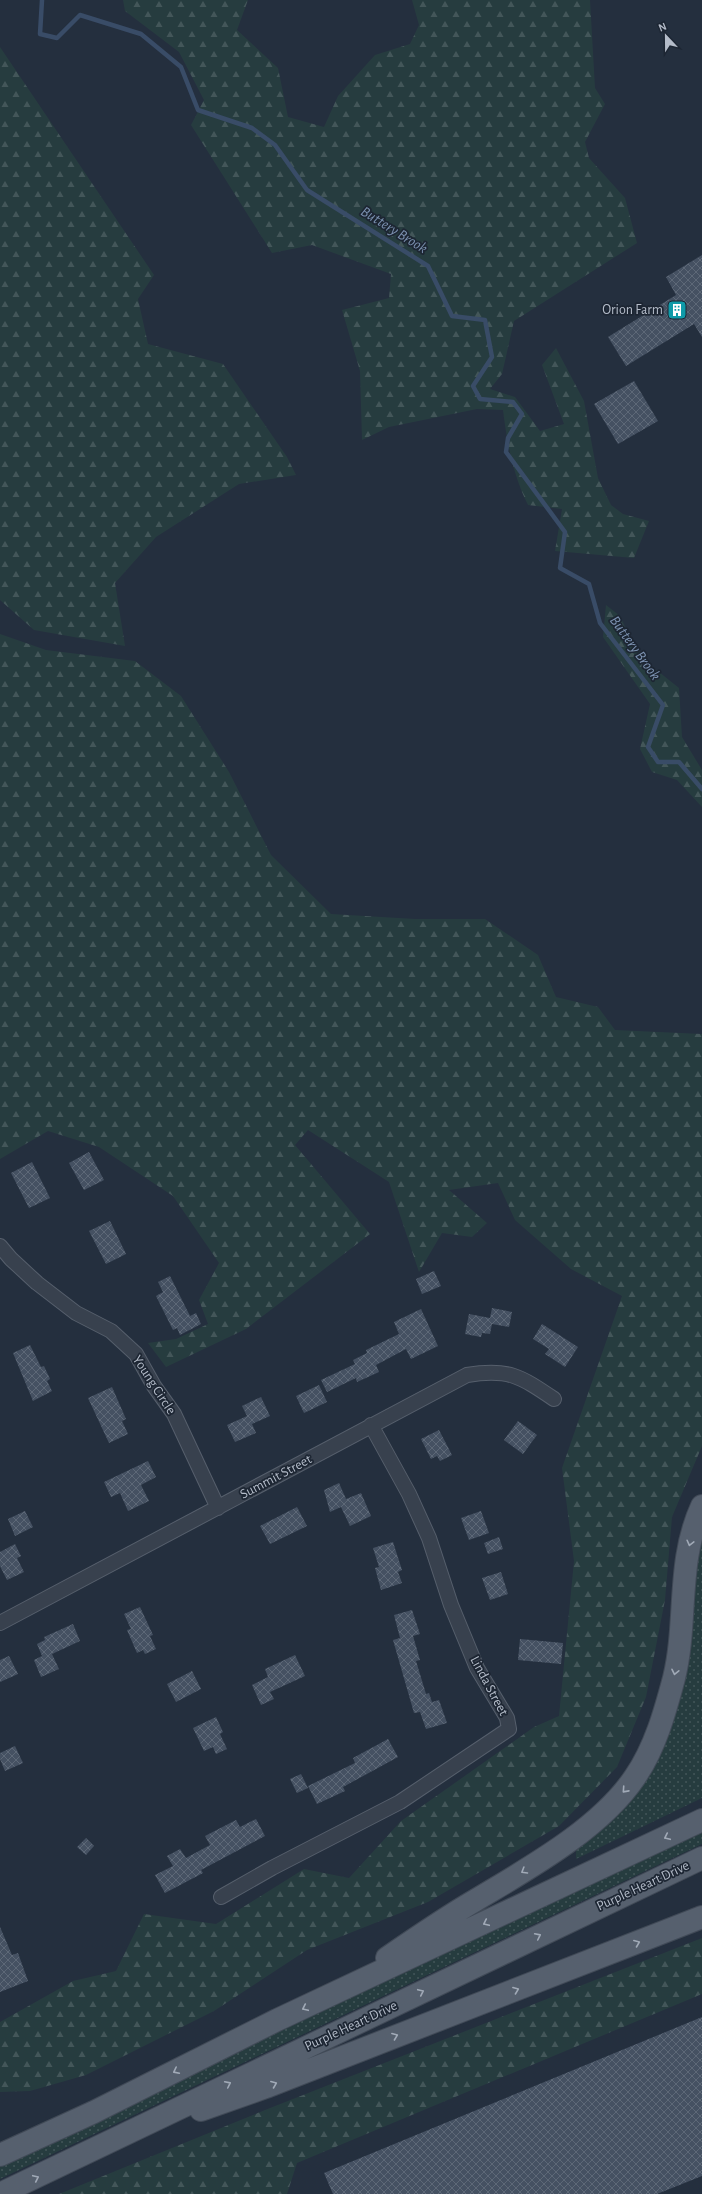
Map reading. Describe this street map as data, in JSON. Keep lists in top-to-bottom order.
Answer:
{
  "streets": {
    "main road": ["Purple Heart Drive"],
    "street": ["Young Circle", "Summit Street", "Linda Street"]
  },
  "crossings": [
    ["Young Circle", "Summit Street"],
    ["Summit Street", "Linda Street"]
  ],
  "water": ["Buttery Brook"],
  "places": {
    "building": ["Orion Farm"]
  },
  "north": "top"
}
